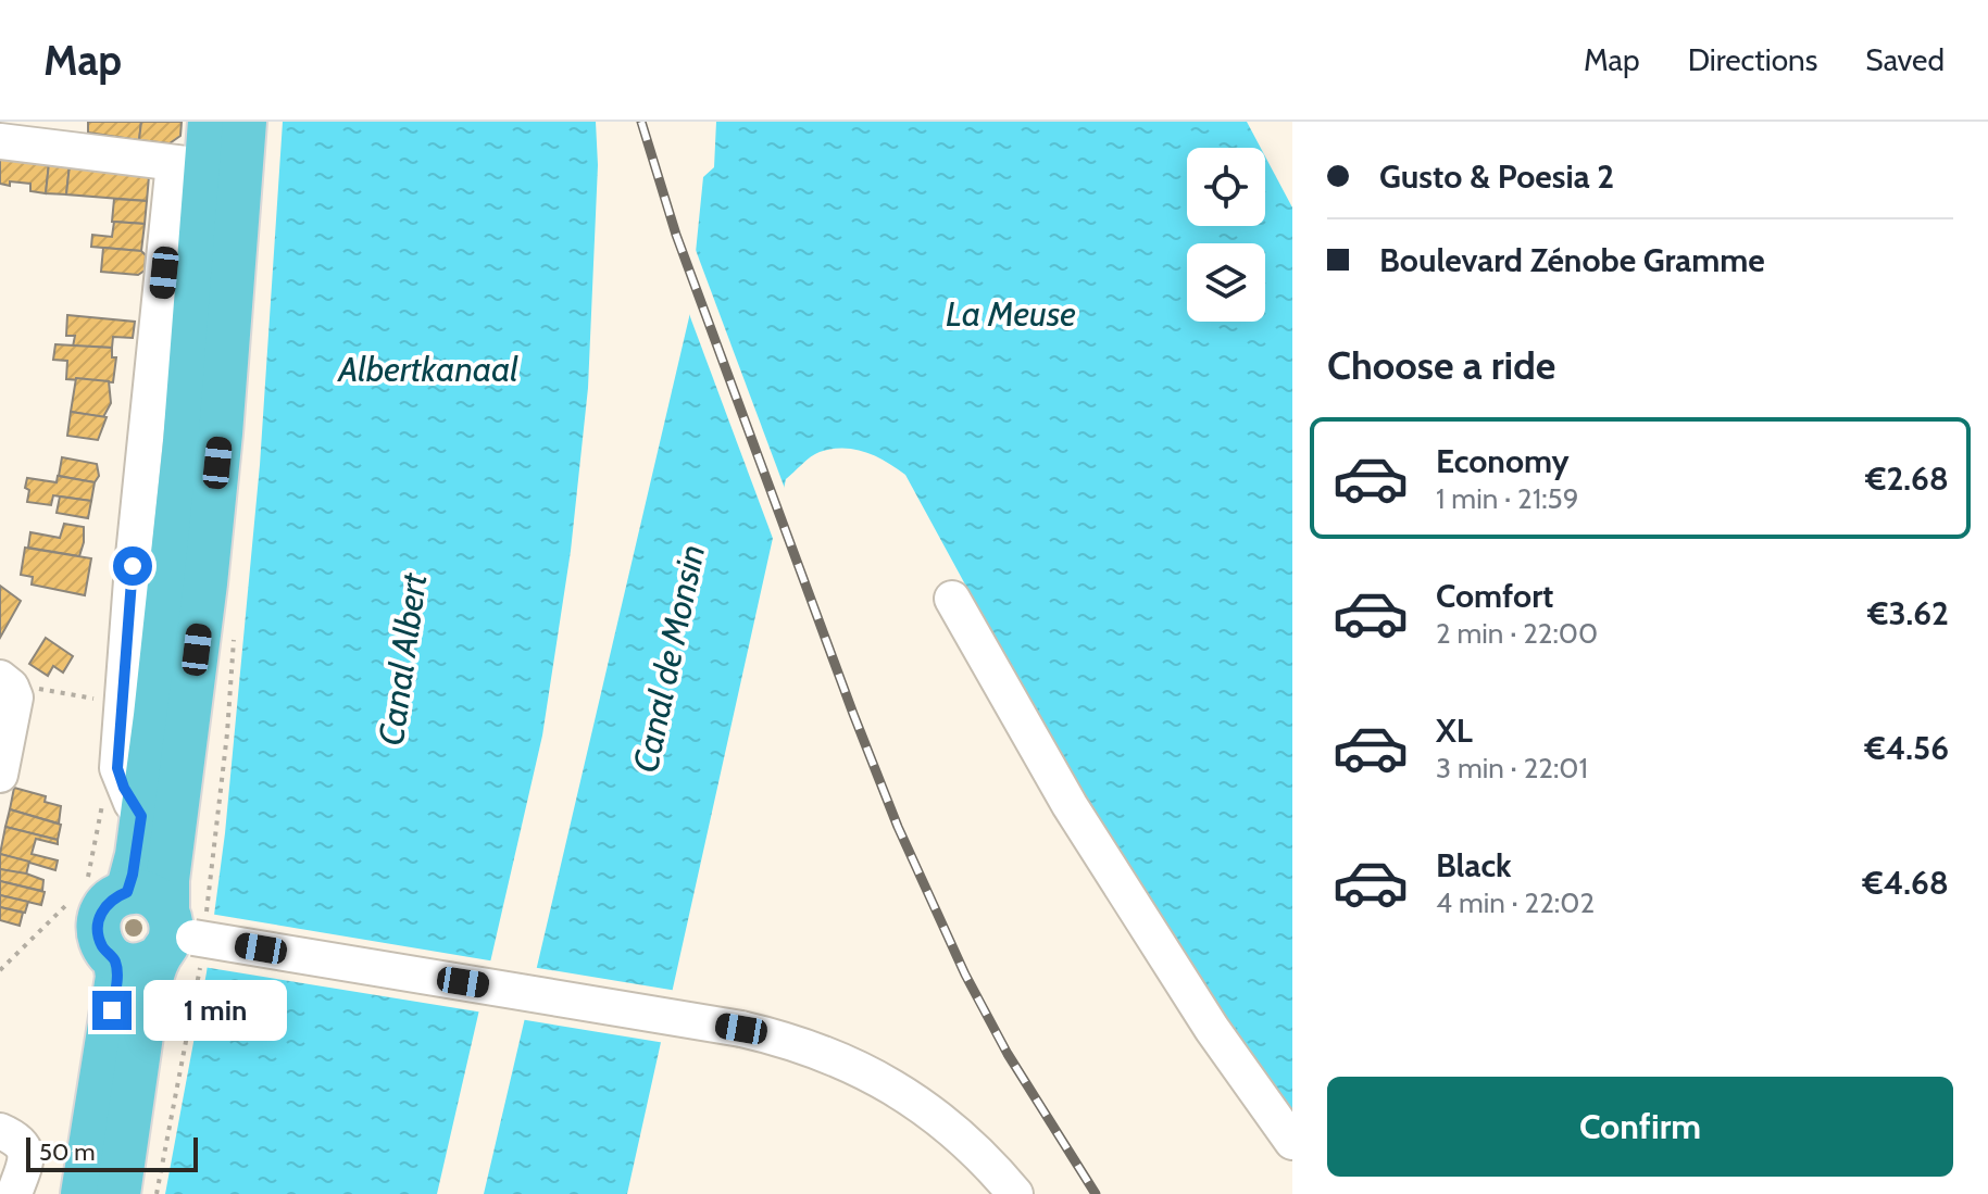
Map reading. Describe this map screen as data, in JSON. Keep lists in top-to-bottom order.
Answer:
{
  "water": [
    "La Meuse",
    "Albertkanaal",
    "Canal de Monsin",
    "Canal Albert"
  ],
  "scale_bar": "50 m",
  "page": {
    "header": "Map",
    "nav": ["Map", "Directions", "Saved"],
    "banner": ["Gusto & Poesia 2", "Boulevard Zénobe Gramme"],
    "heading": "Choose a ride",
    "list": [
      {
        "name": "Economy",
        "note": "1 min · 21:59",
        "value": "€2.68"
      },
      {
        "name": "Comfort",
        "note": "2 min · 22:00",
        "value": "€3.62"
      },
      {
        "name": "XL",
        "note": "3 min · 22:01",
        "value": "€4.56"
      },
      {
        "name": "Black",
        "note": "4 min · 22:02",
        "value": "€4.68"
      }
    ],
    "bubble": "1 min",
    "buttons": "Confirm",
    "scale": "50 m"
  }
}
